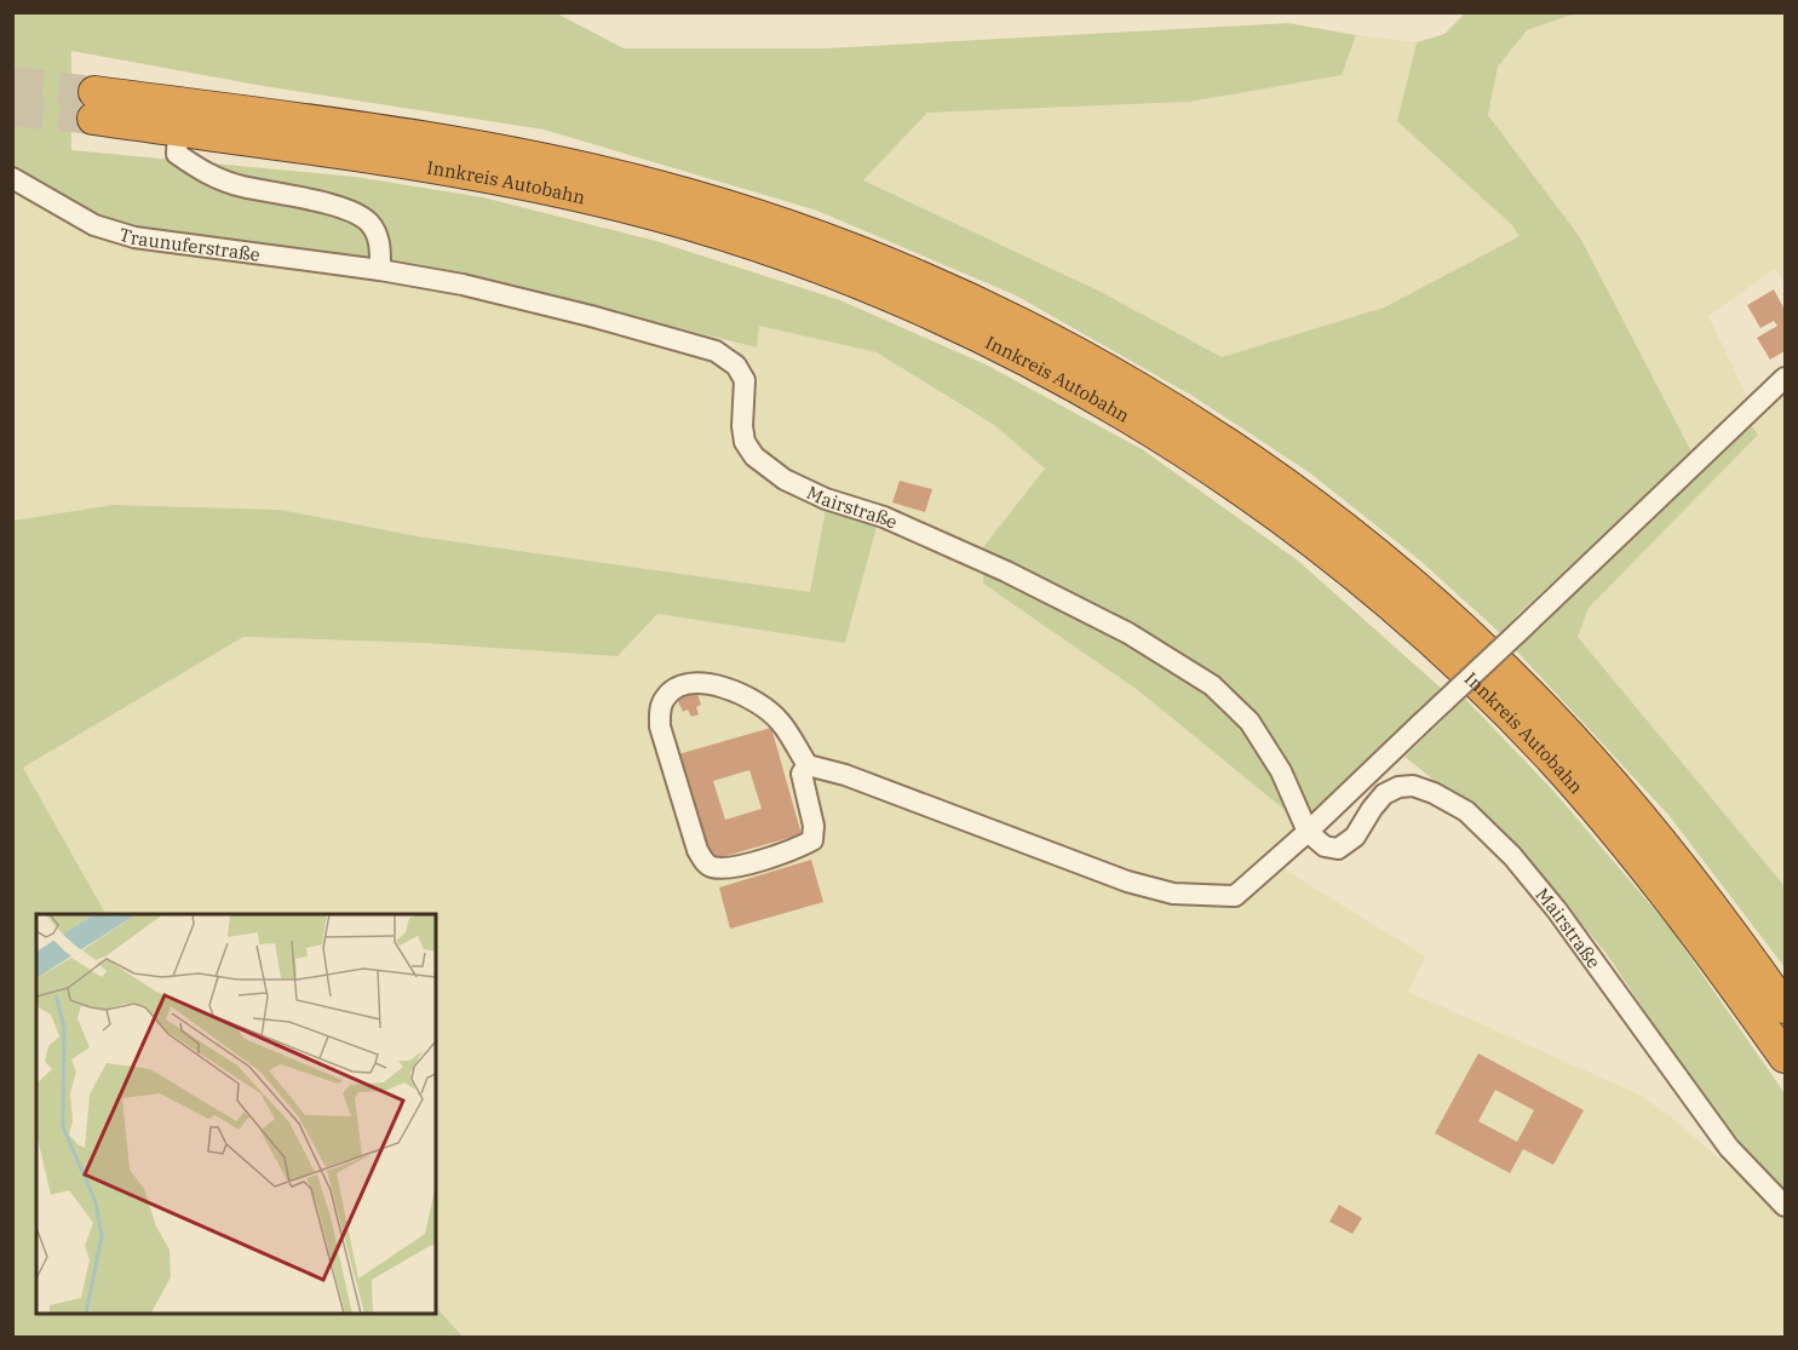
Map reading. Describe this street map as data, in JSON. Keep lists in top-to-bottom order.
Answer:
{
  "streets": {
    "highway": ["Innkreis Autobahn"],
    "street": ["Traunuferstraße", "Mairstraße"]
  },
  "crossings": [
    ["Traunuferstraße", "Mairstraße"]
  ]
}
